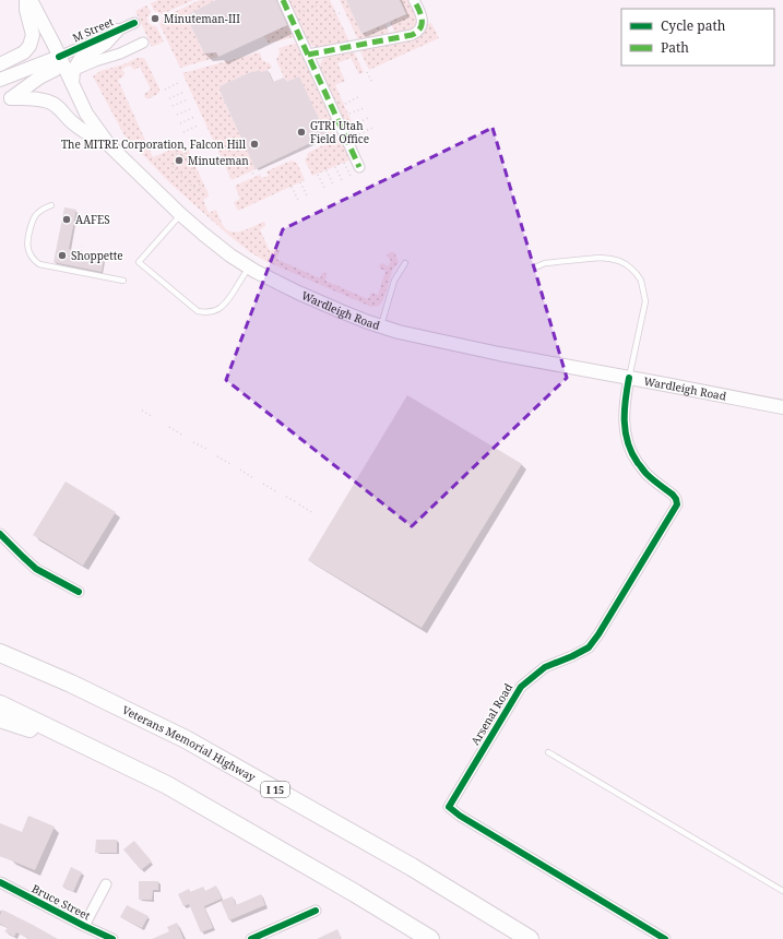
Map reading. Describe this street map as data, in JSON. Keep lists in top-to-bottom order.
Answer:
{
  "streets": {
    "highway": ["Veterans Memorial Highway", "I 15"],
    "main road": ["M Street", "Wardleigh Road"],
    "street": ["Arsenal Road", "Bruce Street"]
  },
  "crossings": [
    ["M Street", "Wardleigh Road"],
    ["Wardleigh Road", "Arsenal Road"]
  ],
  "places": [
    "Minuteman-III",
    "GTRI Utah Field Office",
    "The MITRE Corporation, Falcon Hill",
    "Minuteman",
    "AAFES",
    "Shoppette"
  ],
  "legend": ["Cycle path", "Path"]
}
